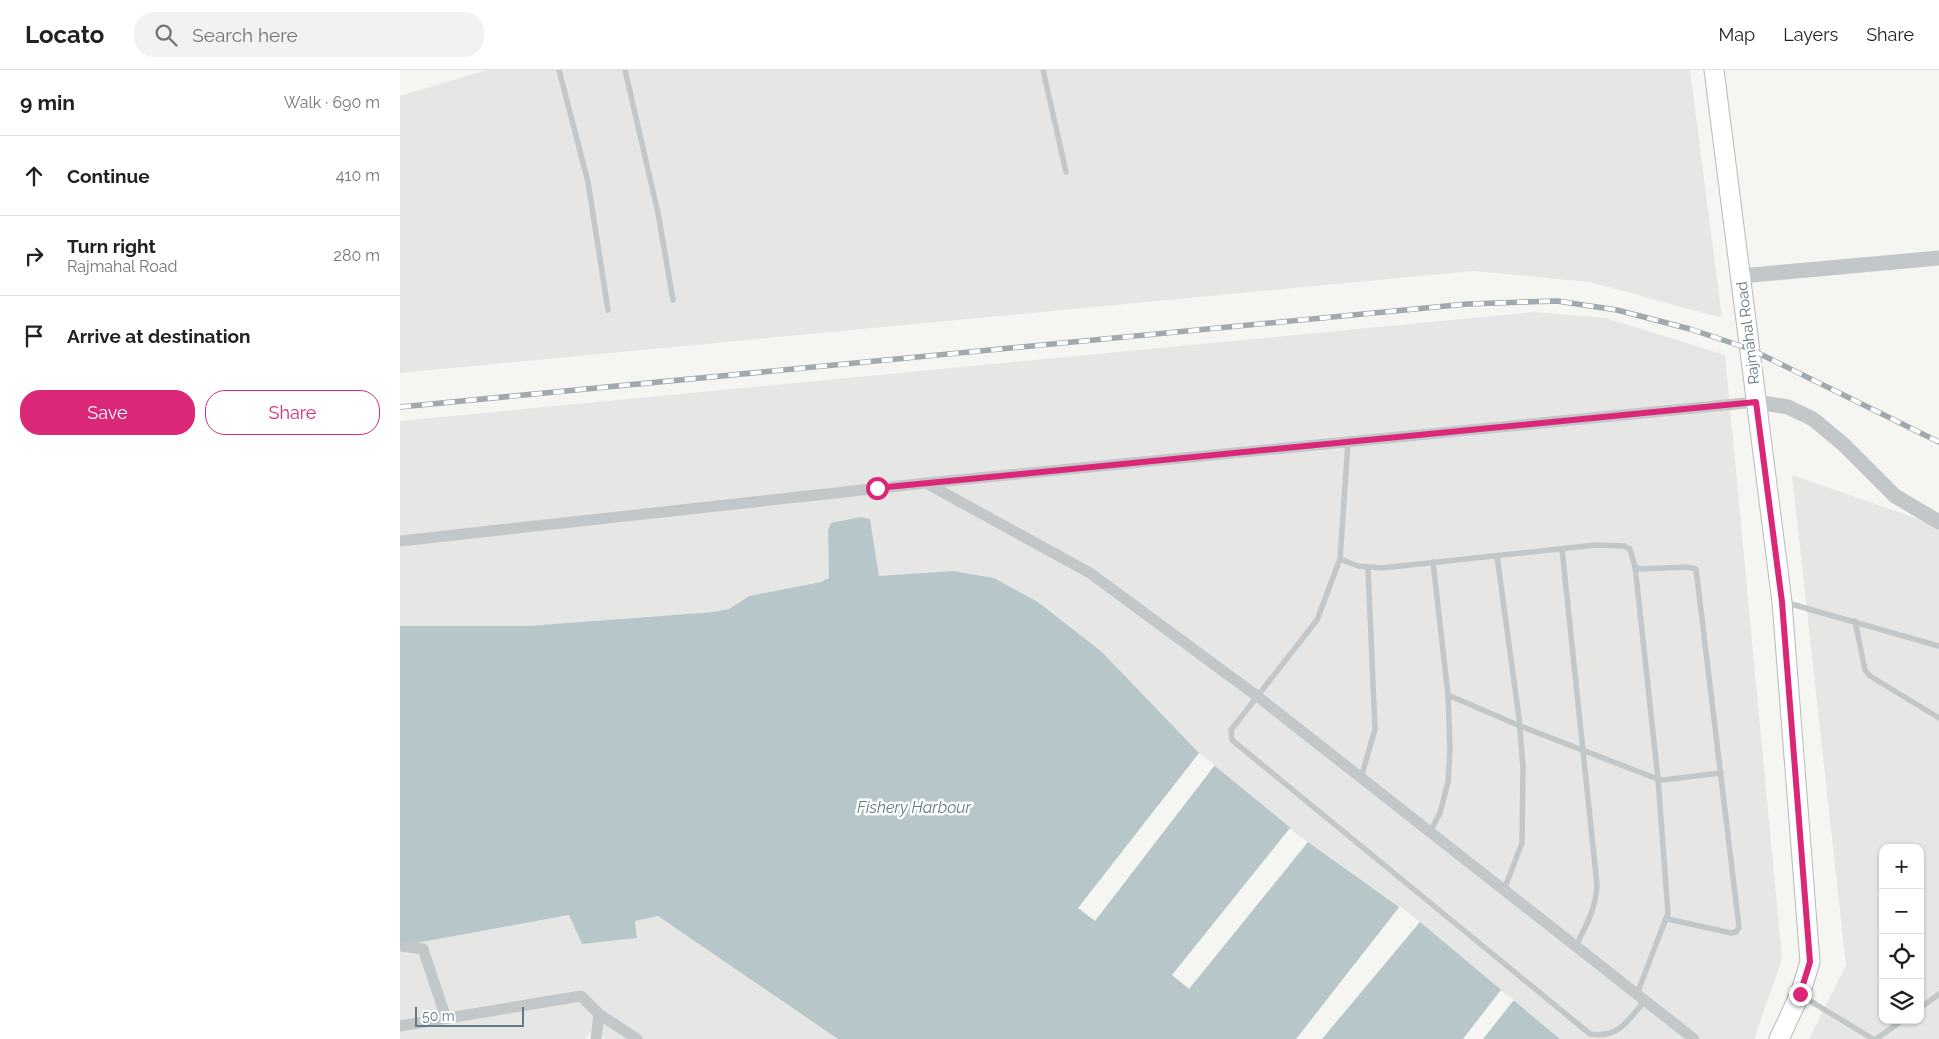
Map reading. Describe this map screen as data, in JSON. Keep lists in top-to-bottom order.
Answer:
{
  "streets": {
    "main road": ["Rajmahal Road"]
  },
  "water": ["Fishery Harbour"],
  "scale_bar": "50 m",
  "page": {
    "header": "Locato",
    "search": "Search here",
    "nav": ["Map", "Layers", "Share"],
    "heading": ["9 min", "Walk · 690 m"],
    "list": [
      ["Continue", "410 m"],
      ["Turn right", "Rajmahal Road", "280 m"],
      "Arrive at destination"
    ],
    "buttons": ["Save", "Share"],
    "map_buttons": ["+", "−"],
    "scale": "50 m"
  }
}
